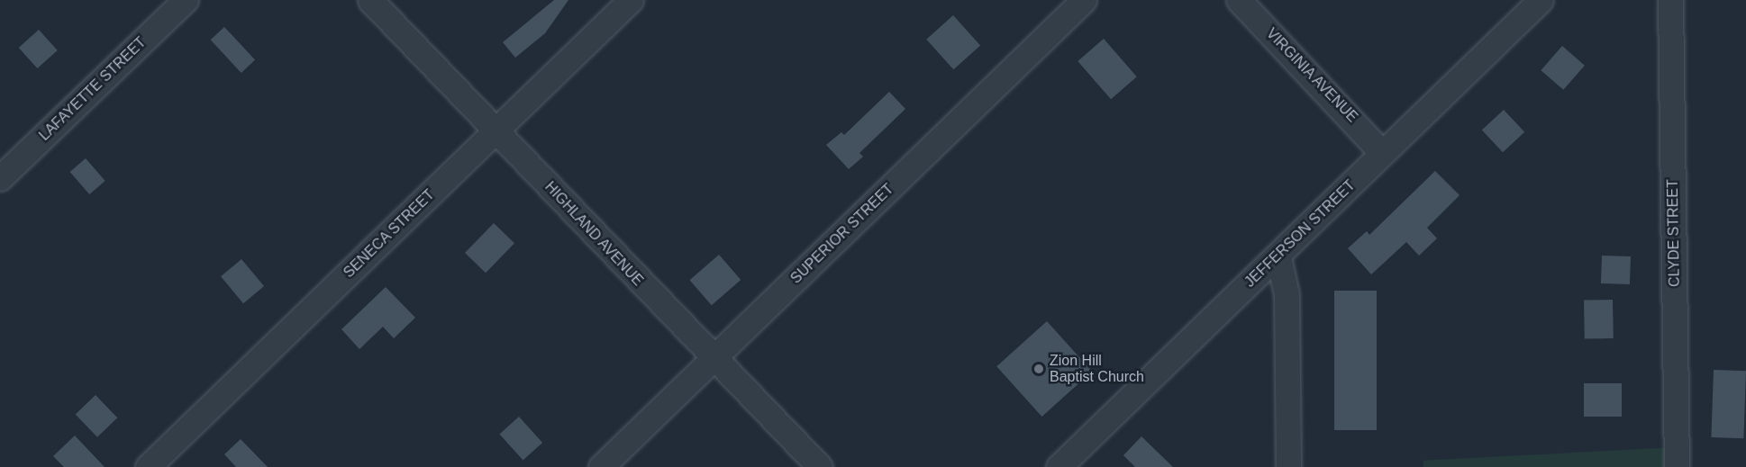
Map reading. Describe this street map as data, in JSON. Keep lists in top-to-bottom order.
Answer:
{
  "streets": {
    "street": [
      "VIRGINIA AVENUE",
      "LAFAYETTE STREET",
      "CLYDE STREET",
      "SENECA STREET",
      "HIGHLAND AVENUE",
      "SUPERIOR STREET",
      "JEFFERSON STREET"
    ]
  },
  "crossings": [
    ["VIRGINIA AVENUE", "JEFFERSON STREET"],
    ["SENECA STREET", "HIGHLAND AVENUE"],
    ["HIGHLAND AVENUE", "SUPERIOR STREET"]
  ],
  "places": ["Zion Hill Baptist Church"]
}
